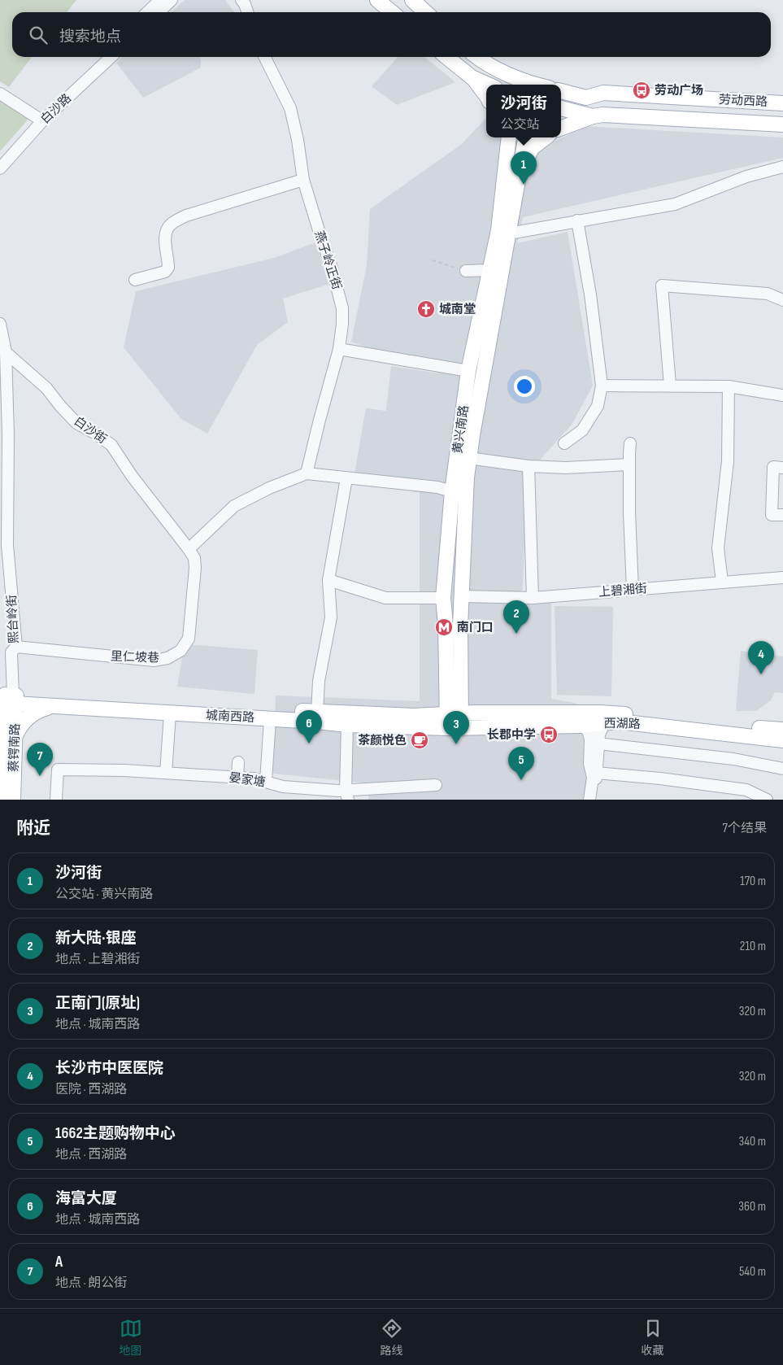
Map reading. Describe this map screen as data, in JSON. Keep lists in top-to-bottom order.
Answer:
{
  "streets": {
    "main road": [
      "劳动西路",
      "黄兴南路",
      "城南西路",
      "西湖路",
      "蔡锷南路"
    ],
    "street": [
      "白沙路",
      "燕子岭正街",
      "白沙街",
      "上碧湘街",
      "熙台岭街",
      "里仁坡巷",
      "晏家塘"
    ]
  },
  "crossings": [
    ["黄兴南路", "上碧湘街"],
    ["黄兴南路", "城南西路"],
    ["黄兴南路", "西湖路"],
    ["白沙街", "熙台岭街"],
    ["白沙街", "里仁坡巷"],
    ["熙台岭街", "里仁坡巷"],
    ["熙台岭街", "城南西路"],
    ["熙台岭街", "蔡锷南路"],
    ["城南西路", "西湖路"],
    ["城南西路", "蔡锷南路"]
  ],
  "places": {
    "bus stop": ["劳动广场", "长郡中学"],
    "church": ["城南堂"],
    "metro station": ["南门口"],
    "cafe": ["茶颜悦色"]
  },
  "page": {
    "search": "搜索地点",
    "popup": ["沙河街", "公交站"],
    "pins": [
      "1",
      "2",
      "4",
      "6",
      "3",
      "7",
      "5"
    ],
    "heading": ["附近", "7个结果"],
    "list": [
      {
        "mark": "1",
        "name": "沙河街",
        "note": "公交站 · 黄兴南路",
        "value": "170 m"
      },
      {
        "mark": "2",
        "name": "新大陆·银座",
        "note": "地点 · 上碧湘街",
        "value": "210 m"
      },
      {
        "mark": "3",
        "name": "正南门(原址)",
        "note": "地点 · 城南西路",
        "value": "320 m"
      },
      {
        "mark": "4",
        "name": "长沙市中医医院",
        "note": "医院 · 西湖路",
        "value": "320 m"
      },
      {
        "mark": "5",
        "name": "1662主题购物中心",
        "note": "地点 · 西湖路",
        "value": "340 m"
      },
      {
        "mark": "6",
        "name": "海富大厦",
        "note": "地点 · 城南西路",
        "value": "360 m"
      },
      {
        "mark": "7",
        "name": "A",
        "note": "地点 · 朗公街",
        "value": "540 m"
      }
    ],
    "nav": ["地图", "路线", "收藏"]
  }
}
